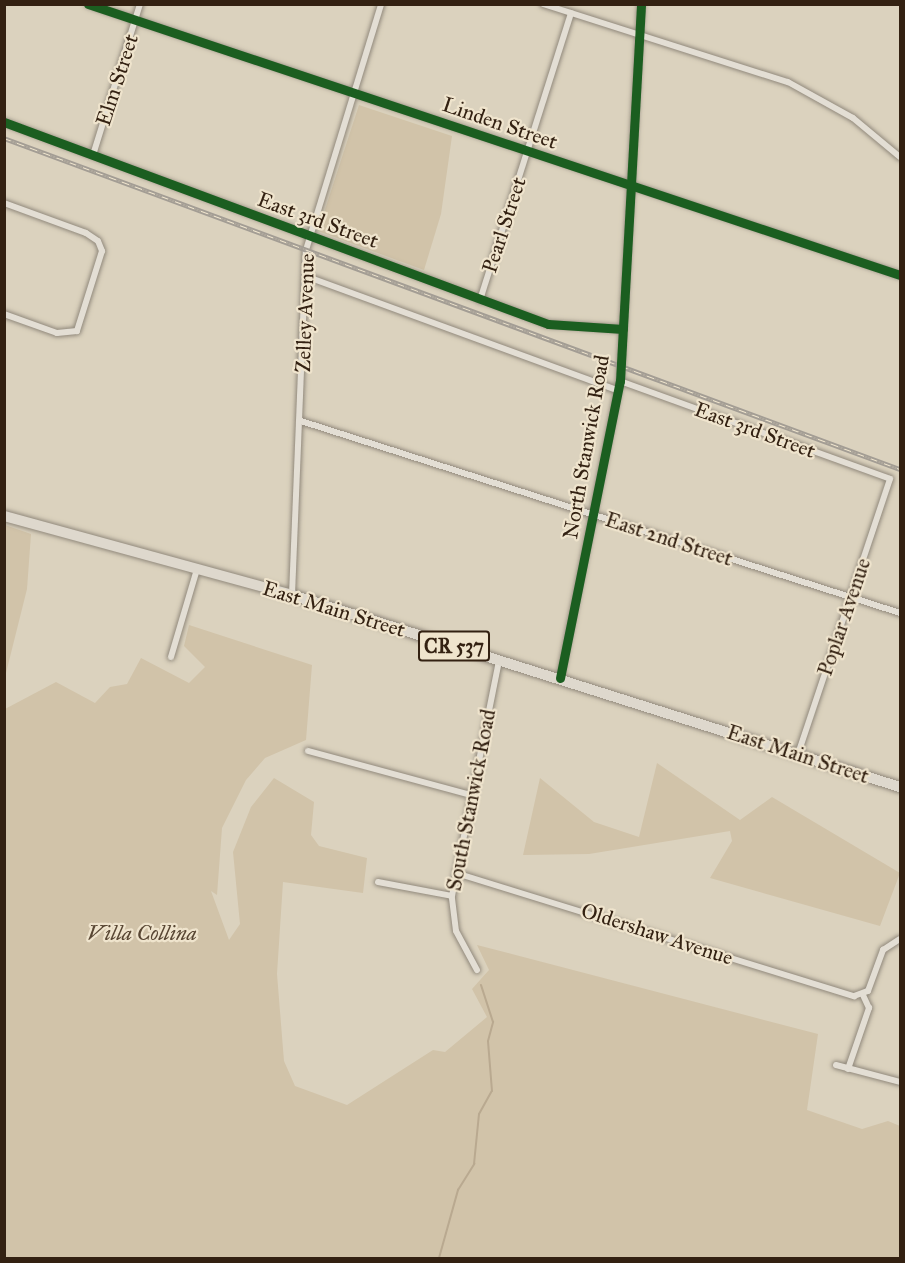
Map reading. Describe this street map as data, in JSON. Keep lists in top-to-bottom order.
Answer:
{
  "streets": {
    "main road": ["East Main Street", "CR 537"],
    "street": [
      "Elm Street",
      "Linden Street",
      "East 3rd Street",
      "Pearl Street",
      "Zelley Avenue",
      "North Stanwick Road",
      "East 2nd Street",
      "Poplar Avenue",
      "South Stanwick Road",
      "Oldershaw Avenue"
    ]
  },
  "crossings": [
    ["Elm Street", "Linden Street"],
    ["Elm Street", "East 3rd Street"],
    ["Linden Street", "Pearl Street"],
    ["Linden Street", "Zelley Avenue"],
    ["Linden Street", "North Stanwick Road"],
    ["East 3rd Street", "Pearl Street"],
    ["East 3rd Street", "Zelley Avenue"],
    ["East 3rd Street", "North Stanwick Road"],
    ["East 3rd Street", "Poplar Avenue"],
    ["Zelley Avenue", "East 2nd Street"],
    ["Zelley Avenue", "East Main Street"],
    ["North Stanwick Road", "East 2nd Street"],
    ["North Stanwick Road", "East Main Street"],
    ["East 2nd Street", "Poplar Avenue"],
    ["East Main Street", "Poplar Avenue"],
    ["East Main Street", "South Stanwick Road"],
    ["South Stanwick Road", "Oldershaw Avenue"]
  ],
  "parks": ["Villa Collina"]
}
